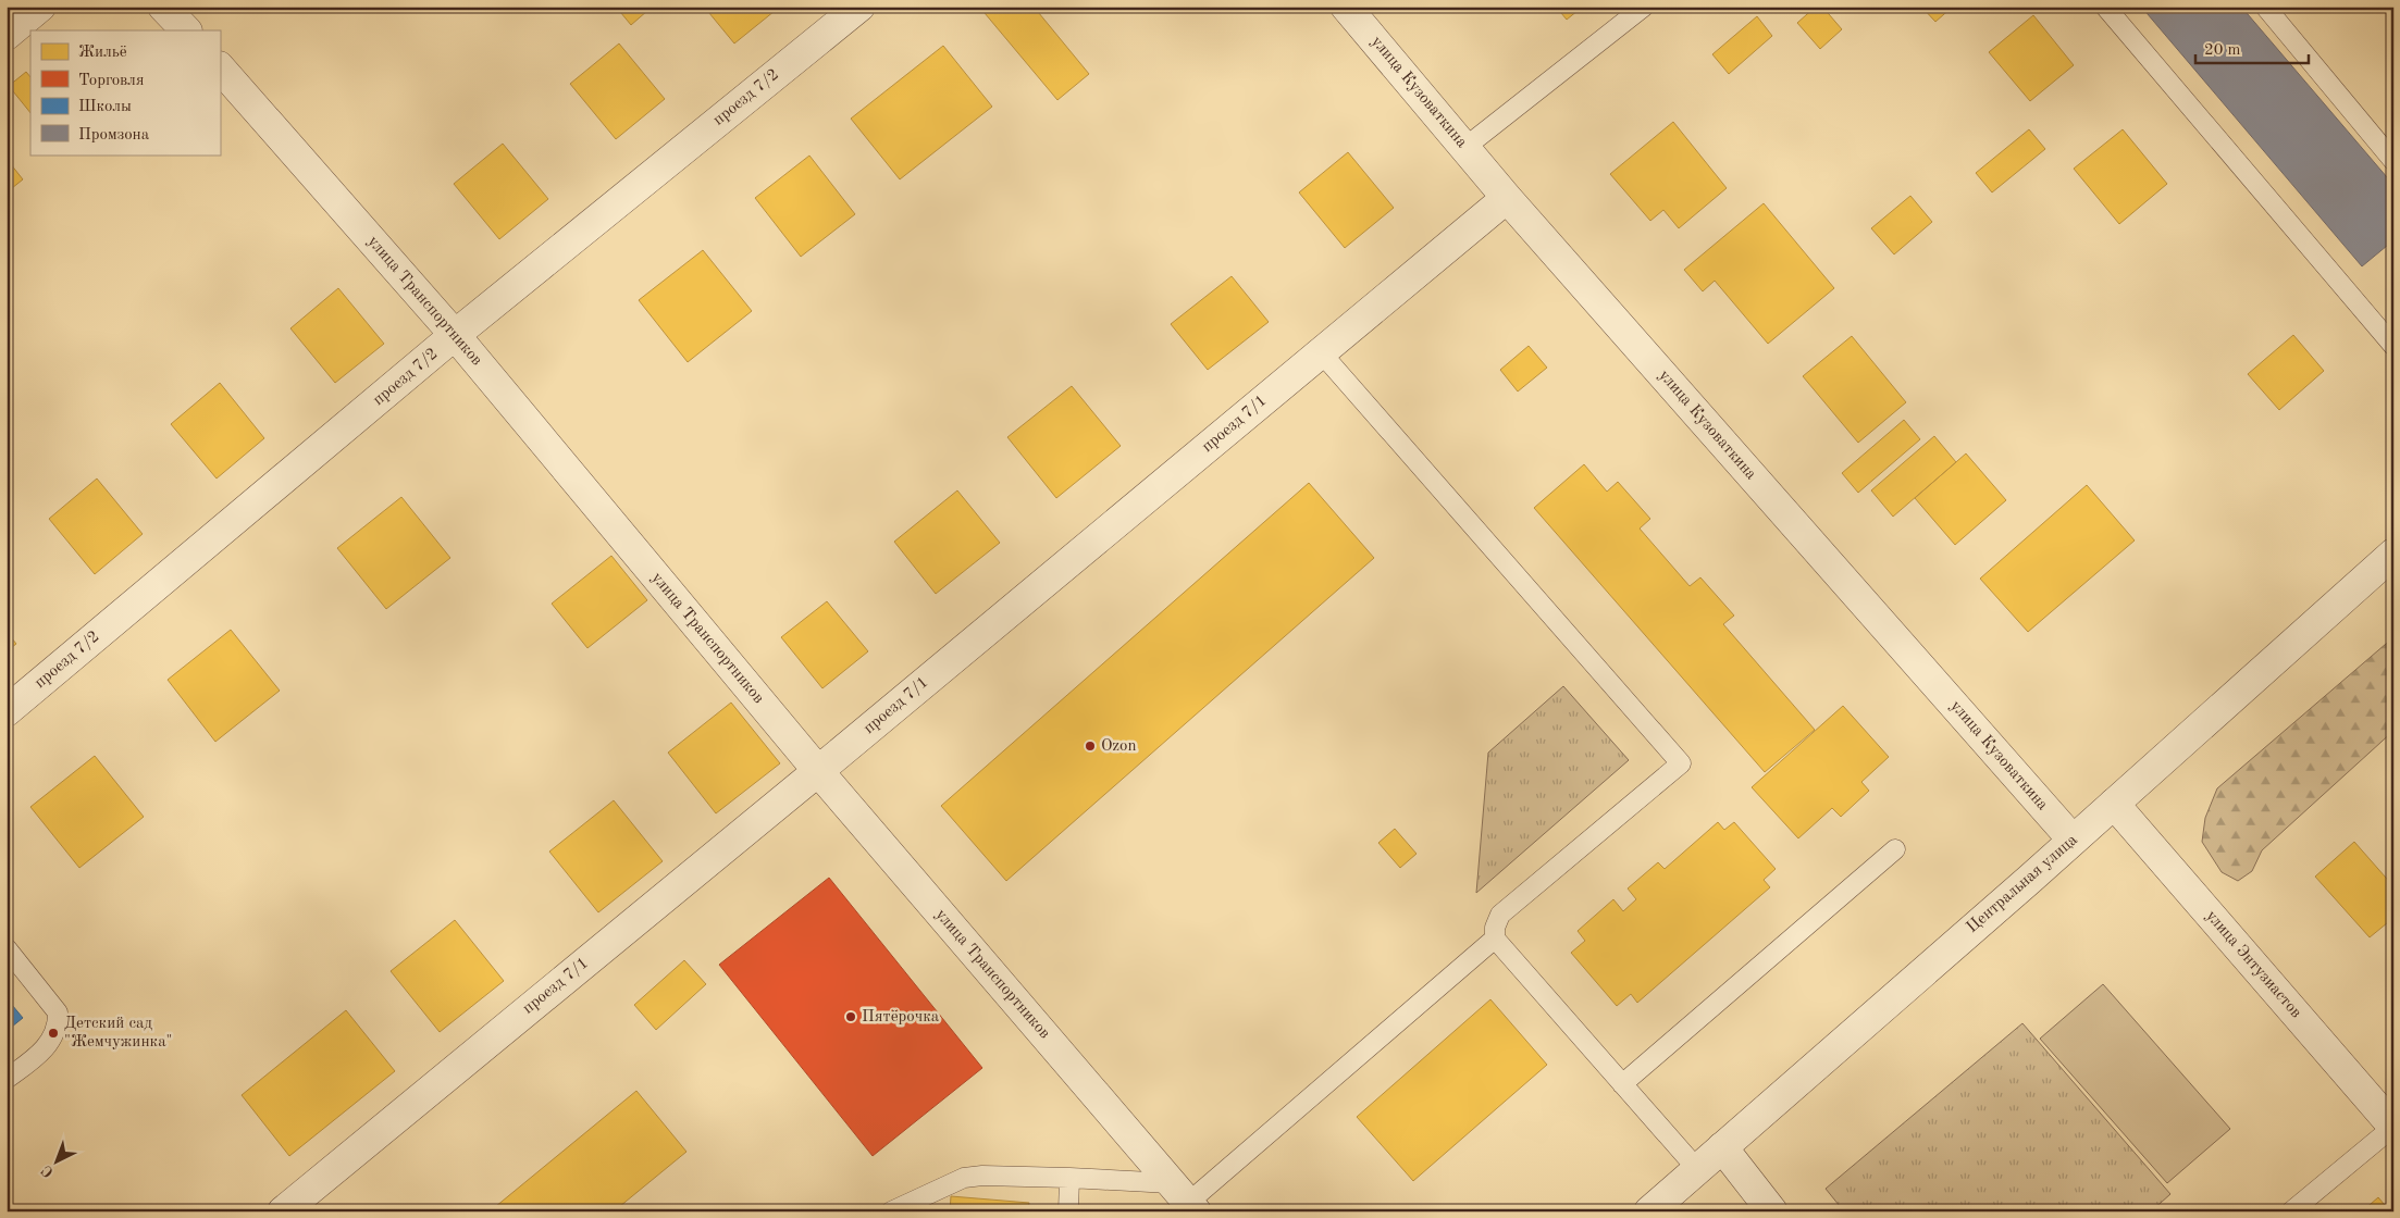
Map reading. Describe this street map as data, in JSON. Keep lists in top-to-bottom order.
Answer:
{
  "streets": {
    "street": [
      "улица Кузоваткина",
      "проезд 7/2",
      "улица Транспортников",
      "проезд 7/1",
      "Центральная улица",
      "улица Энтузиастов"
    ]
  },
  "crossings": [
    ["улица Кузоваткина", "проезд 7/1"],
    ["улица Кузоваткина", "Центральная улица"],
    ["проезд 7/2", "улица Транспортников"],
    ["улица Транспортников", "проезд 7/1"],
    ["Центральная улица", "улица Энтузиастов"]
  ],
  "places": ["Ozon", "Пятёрочка", "Детский сад \"Жемчужинка\""],
  "legend": [
    "Жильё",
    "Торговля",
    "Школы",
    "Промзона"
  ],
  "scale_bar": "20 m",
  "north": "bottom left"
}
